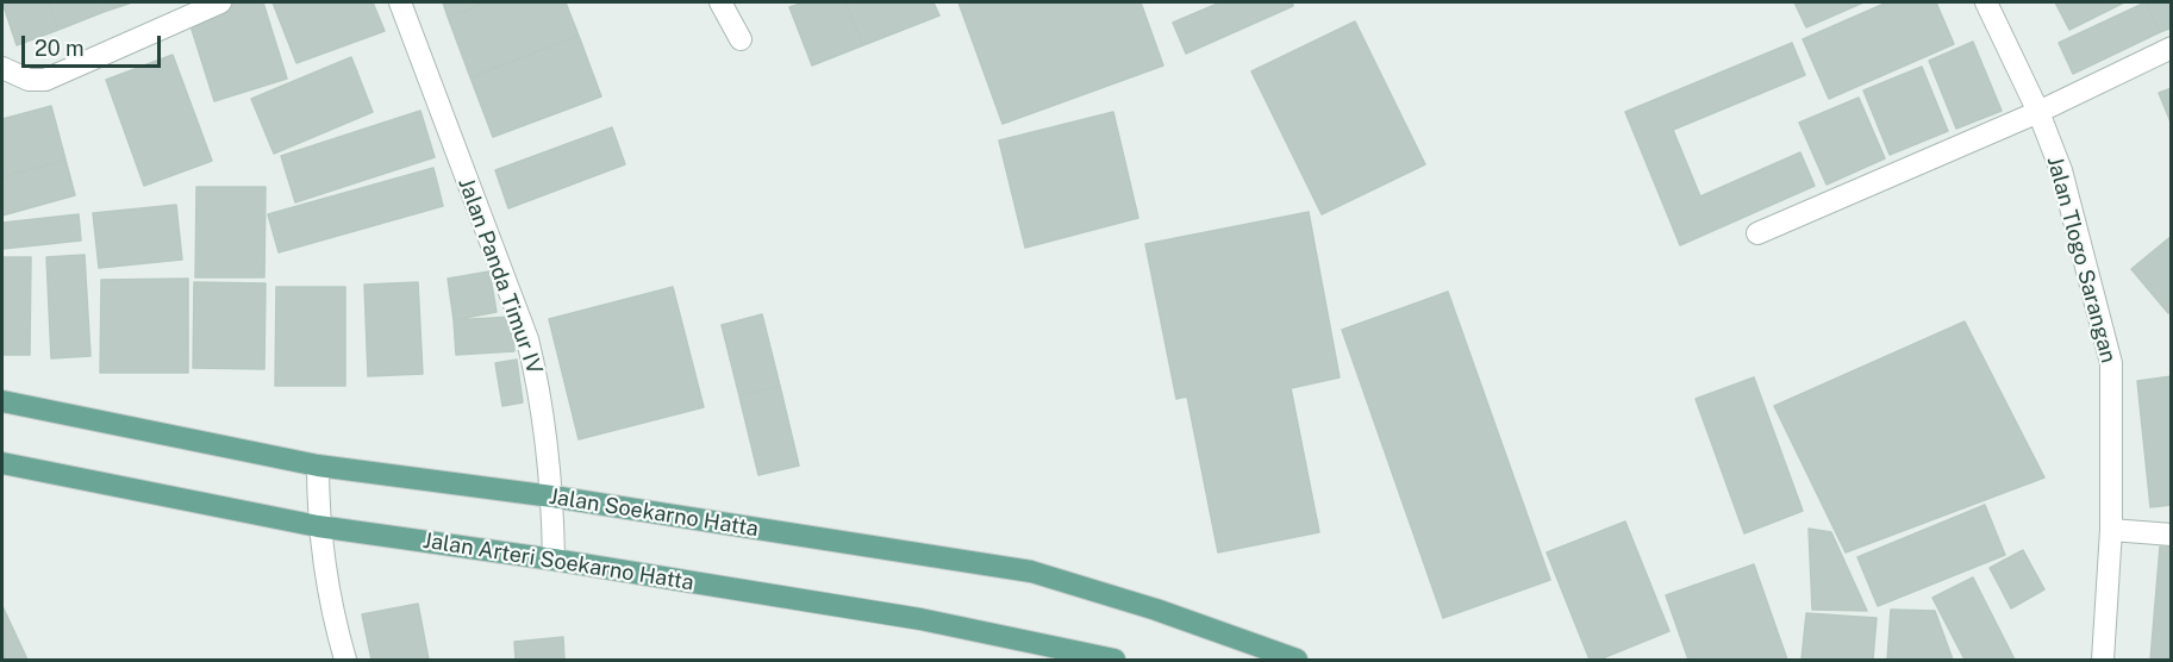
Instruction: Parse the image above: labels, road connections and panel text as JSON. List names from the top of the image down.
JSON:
{
  "streets": {
    "main road": ["Jalan Soekarno Hatta", "Jalan Arteri Soekarno Hatta"],
    "street": ["Jalan Tlogo Sarangan", "Jalan Panda Timur IV"]
  },
  "crossings": [
    ["Jalan Panda Timur IV", "Jalan Soekarno Hatta"],
    ["Jalan Panda Timur IV", "Jalan Arteri Soekarno Hatta"]
  ],
  "scale_bar": "20 m"
}
